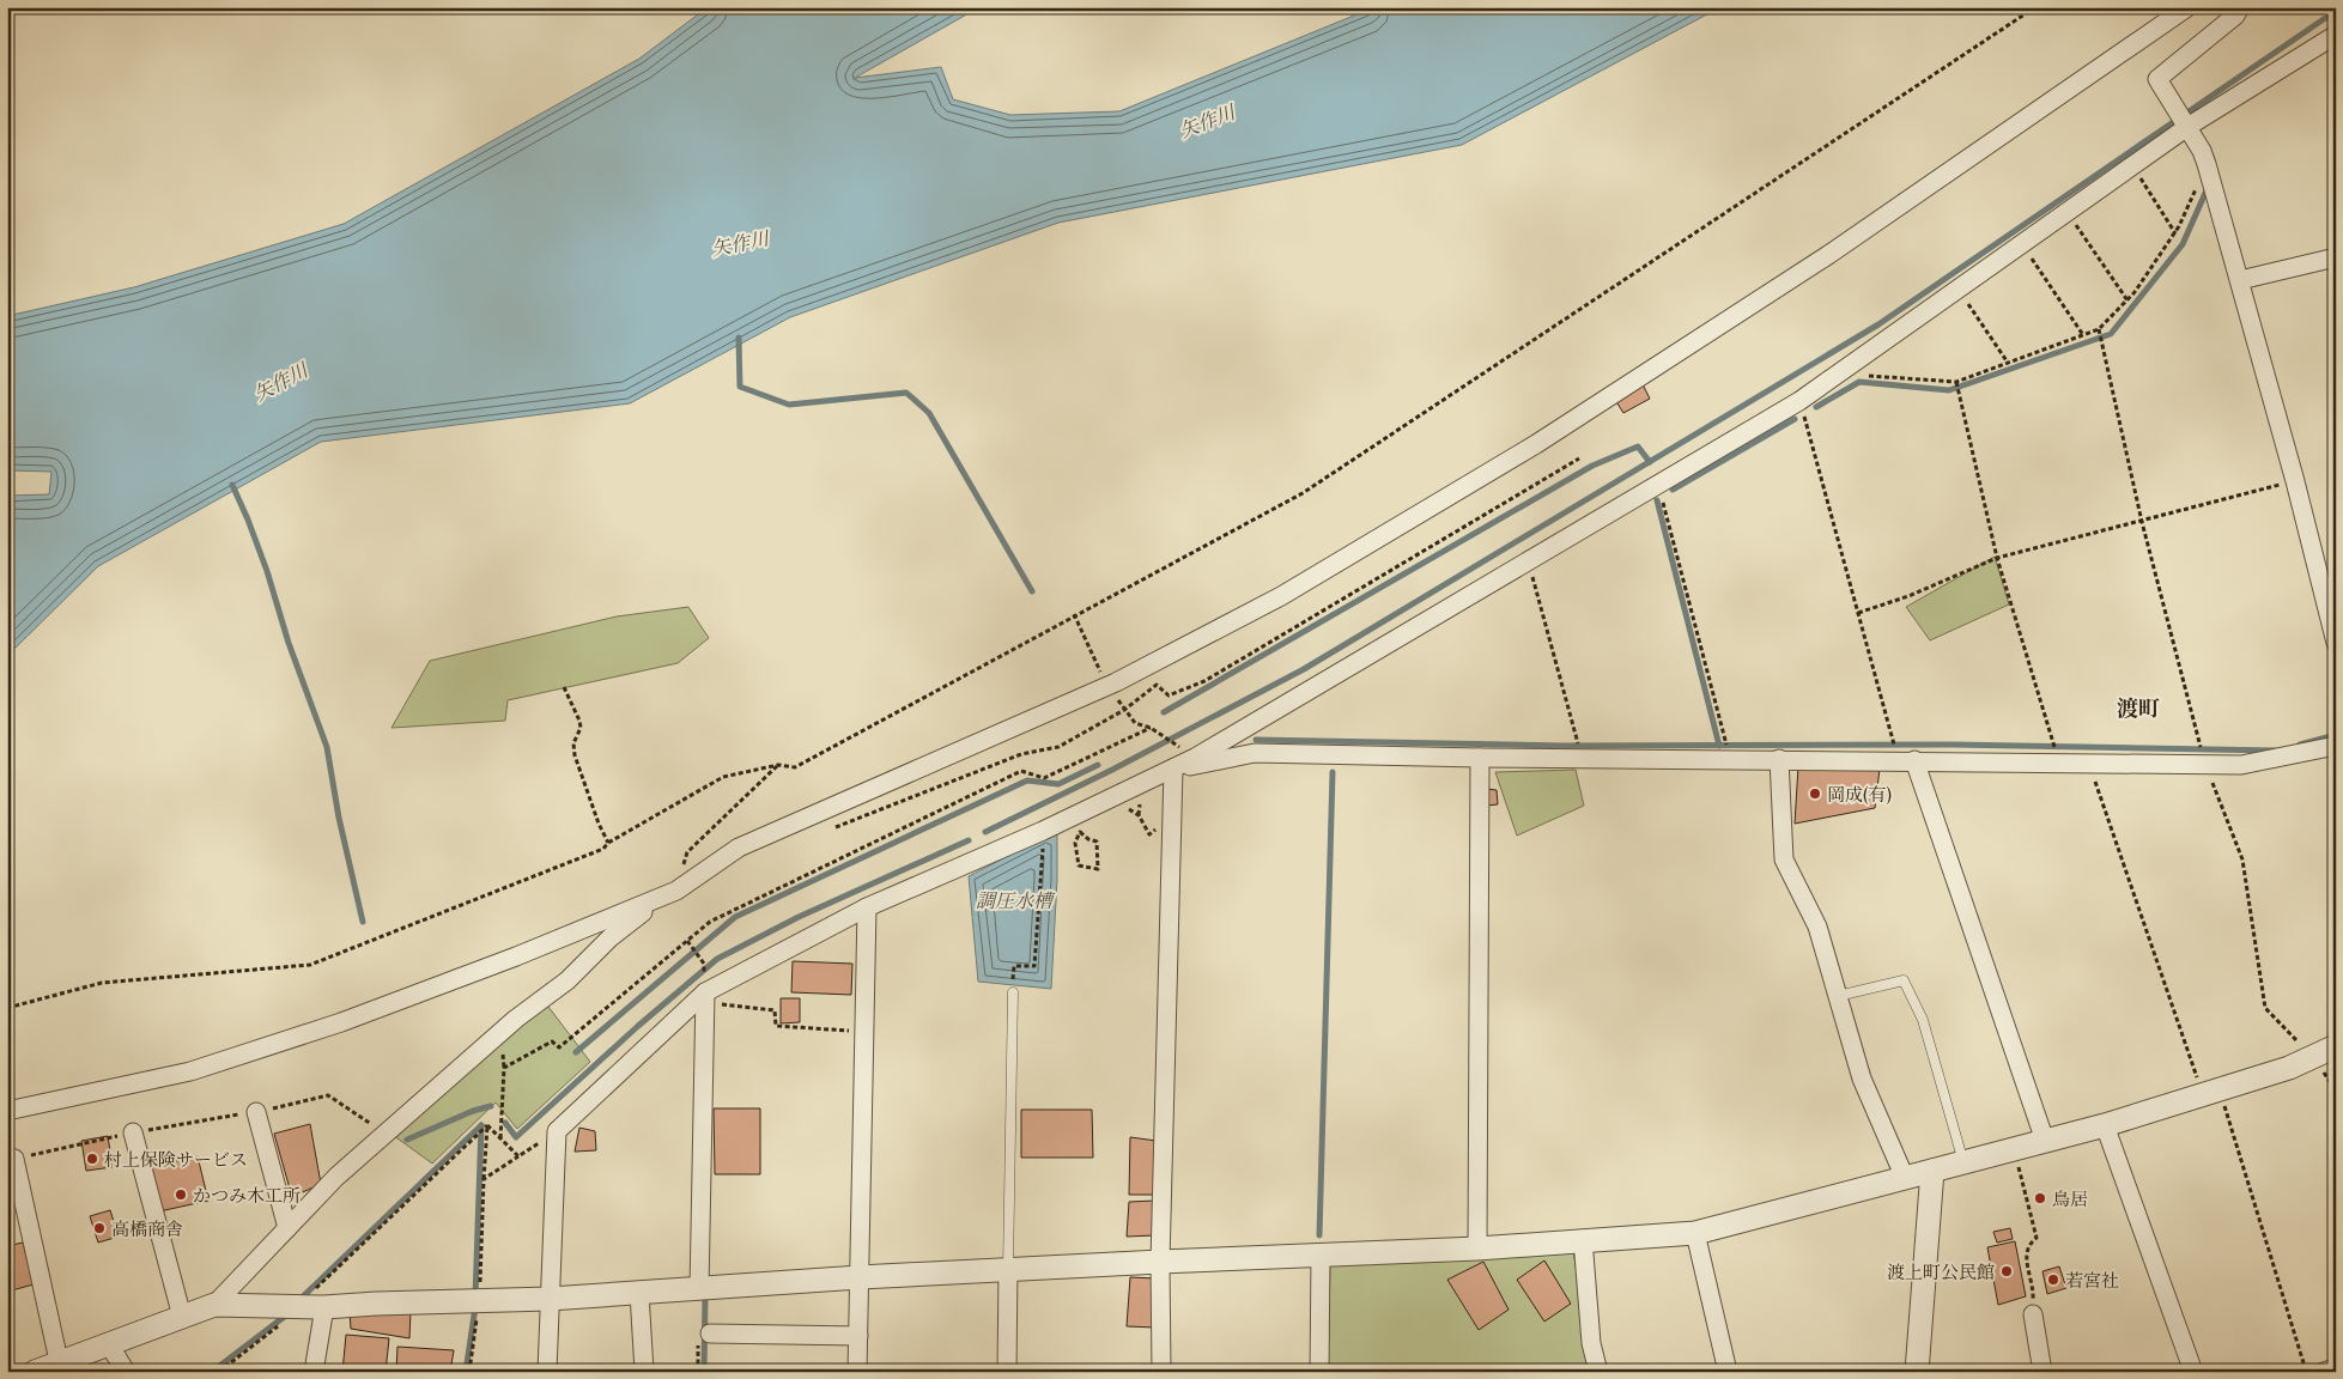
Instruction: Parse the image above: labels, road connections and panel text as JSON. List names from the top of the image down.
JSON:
{
  "districts": ["渡町"],
  "water": ["矢作川", "調圧水槽"],
  "places": [
    "岡成(有)",
    "村上保険サービス",
    "かつみ木工所",
    "鳥居",
    "高橋商舎",
    "渡上町公民館",
    "若宮社"
  ]
}
